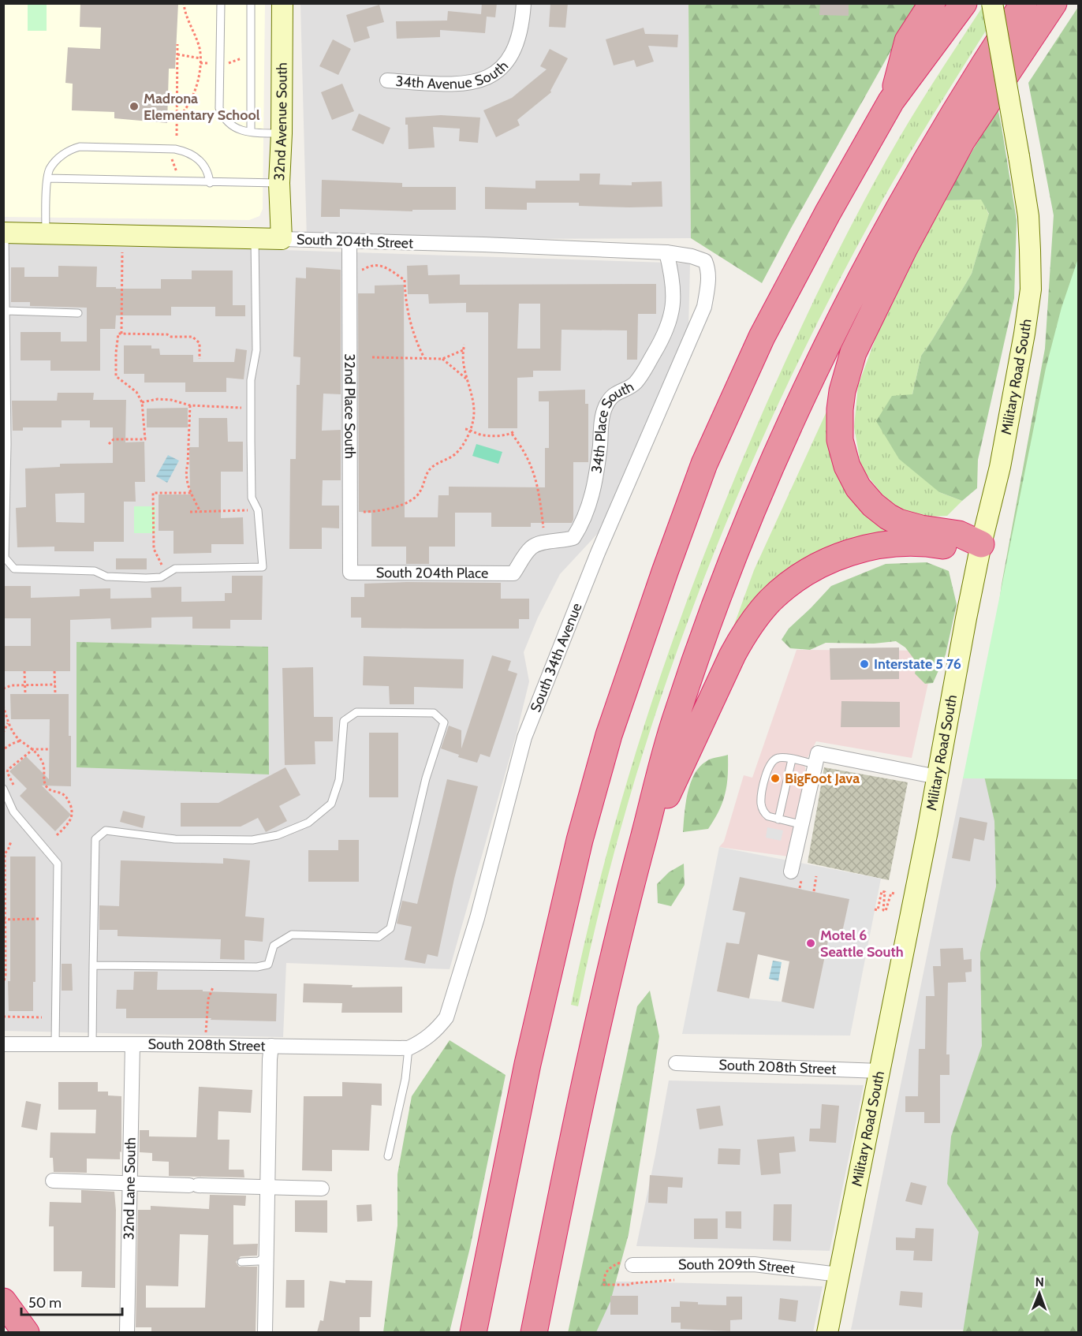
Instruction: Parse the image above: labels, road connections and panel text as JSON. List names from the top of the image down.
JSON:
{
  "streets": {
    "main road": ["32nd Avenue South", "South 204th Street", "Military Road South"],
    "street": [
      "34th Avenue South",
      "32nd Place South",
      "34th Place South",
      "South 204th Place",
      "South 34th Avenue",
      "South 208th Street",
      "32nd Lane South",
      "South 209th Street"
    ]
  },
  "crossings": [
    ["32nd Avenue South", "South 204th Street"],
    ["South 204th Street", "32nd Place South"],
    ["South 204th Street", "34th Place South"],
    ["South 204th Street", "South 34th Avenue"],
    ["Military Road South", "South 208th Street"],
    ["Military Road South", "South 209th Street"],
    ["32nd Place South", "South 204th Place"],
    ["34th Place South", "South 204th Place"],
    ["South 34th Avenue", "South 208th Street"],
    ["South 208th Street", "32nd Lane South"]
  ],
  "places": [
    "Madrona Elementary School",
    "Interstate 5 76",
    "BigFoot Java",
    "Motel 6 Seattle South"
  ],
  "scale_bar": "50 m",
  "north": "top"
}
